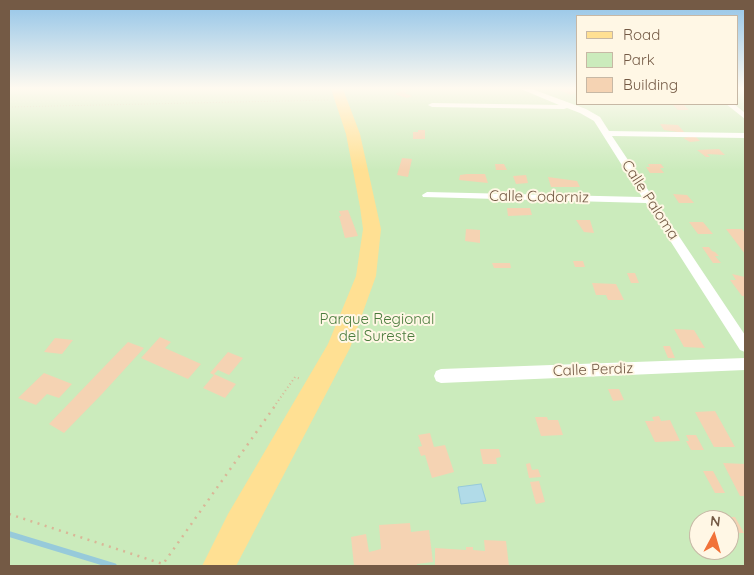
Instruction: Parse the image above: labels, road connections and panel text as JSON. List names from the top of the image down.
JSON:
{
  "streets": {
    "street": ["Calle Codorniz", "Calle Paloma", "Calle Perdiz"]
  },
  "crossings": [
    ["Calle Codorniz", "Calle Paloma"]
  ],
  "parks": ["Parque Regional del Sureste"],
  "legend": ["Road", "Park", "Building"],
  "north": "top"
}
